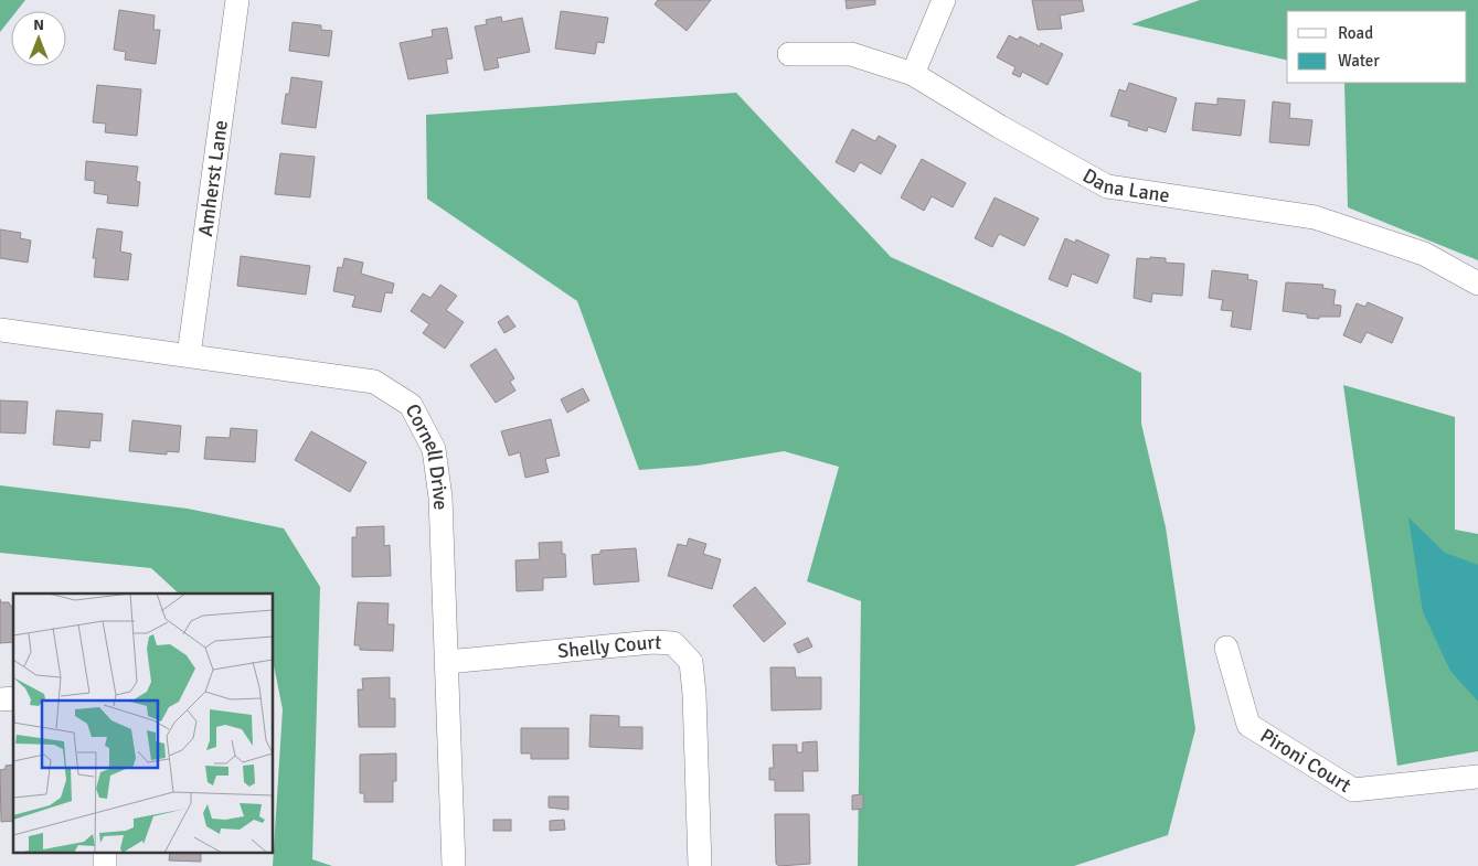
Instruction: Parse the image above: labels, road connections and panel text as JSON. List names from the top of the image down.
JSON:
{
  "streets": {
    "street": [
      "Amherst Lane",
      "Dana Lane",
      "Cornell Drive",
      "Shelly Court",
      "Pironi Court"
    ]
  },
  "crossings": [
    ["Amherst Lane", "Cornell Drive"],
    ["Cornell Drive", "Shelly Court"]
  ],
  "legend": ["Road", "Water"],
  "north": "top"
}
